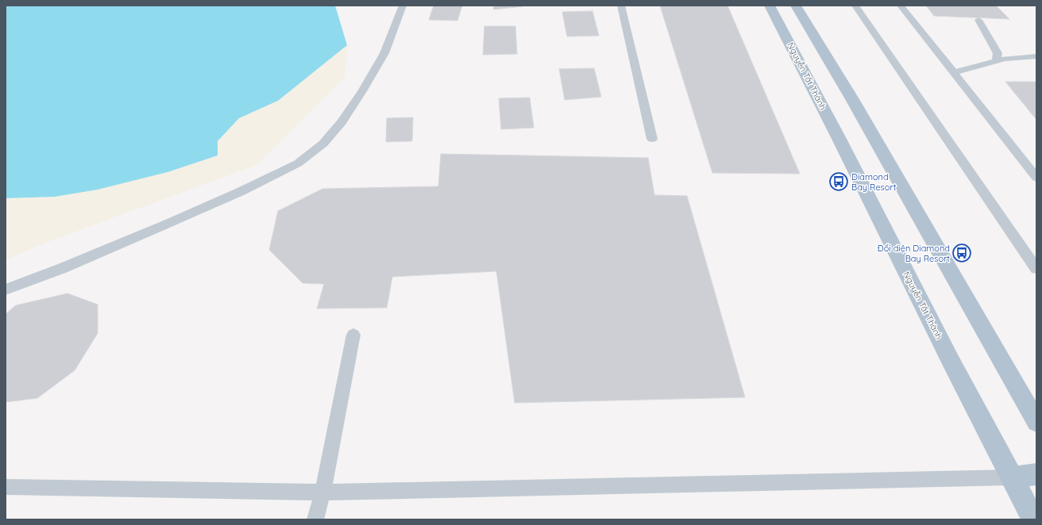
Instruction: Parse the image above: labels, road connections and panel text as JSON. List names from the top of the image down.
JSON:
{
  "streets": {
    "main road": ["Nguyễn Tất Thành"]
  },
  "places": {
    "bus stop": ["Diamond Bay Resort", "Đối diện Diamond Bay Resort"]
  }
}
